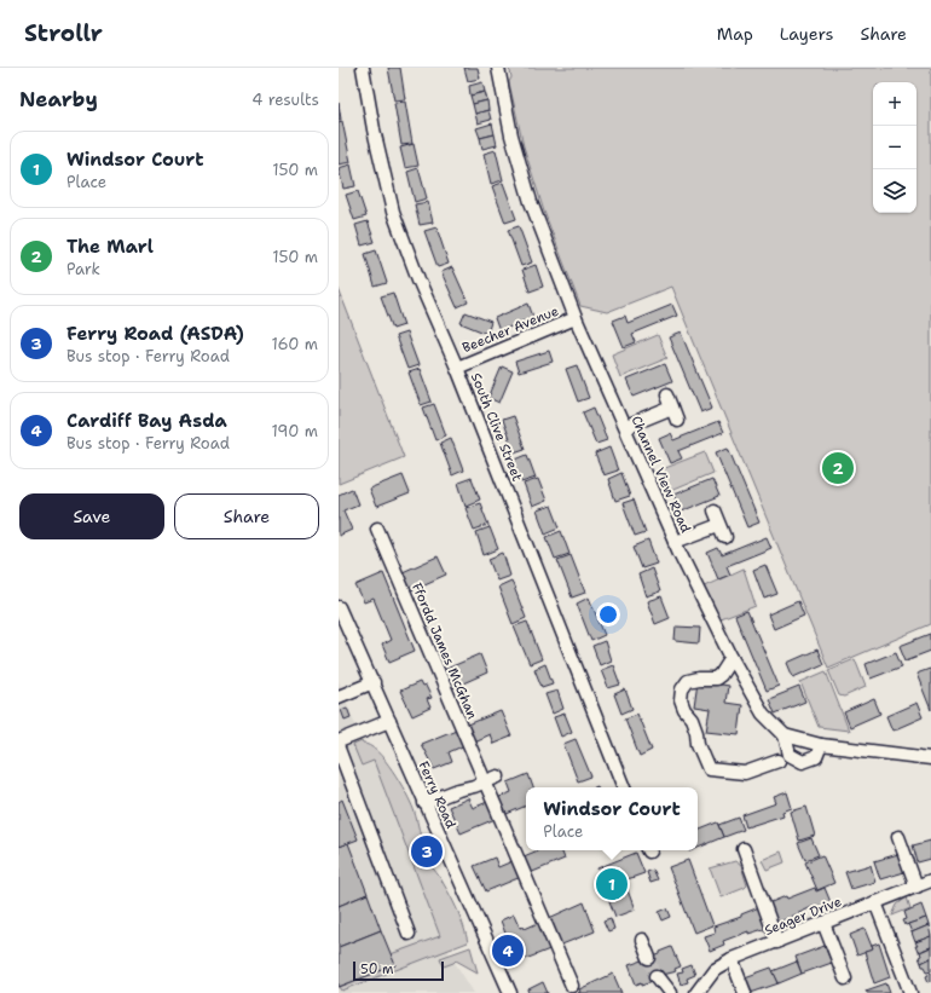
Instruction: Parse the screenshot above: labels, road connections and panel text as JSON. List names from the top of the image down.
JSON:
{
  "streets": {
    "street": [
      "Beecher Avenue",
      "South Clive Street",
      "Channel View Road",
      "Ffordd James McGhan",
      "Ferry Road",
      "Seager Drive"
    ]
  },
  "crossings": [
    ["Beecher Avenue", "South Clive Street"],
    ["Beecher Avenue", "Channel View Road"]
  ],
  "scale_bar": "50 m",
  "page": {
    "header": "Strollr",
    "nav": ["Map", "Layers", "Share"],
    "heading": ["Nearby", "4 results"],
    "map_buttons": ["+", "−"],
    "list": [
      {
        "mark": "1",
        "name": "Windsor Court",
        "note": "Place",
        "value": "150 m"
      },
      {
        "mark": "2",
        "name": "The Marl",
        "note": "Park",
        "value": "150 m"
      },
      {
        "mark": "3",
        "name": "Ferry Road (ASDA)",
        "note": "Bus stop · Ferry Road",
        "value": "160 m"
      },
      {
        "mark": "4",
        "name": "Cardiff Bay Asda",
        "note": "Bus stop · Ferry Road",
        "value": "190 m"
      }
    ],
    "pins": [
      "2",
      "3",
      "1",
      "4"
    ],
    "buttons": ["Save", "Share"],
    "popup": ["Windsor Court", "Place"],
    "scale": "50 m"
  }
}
